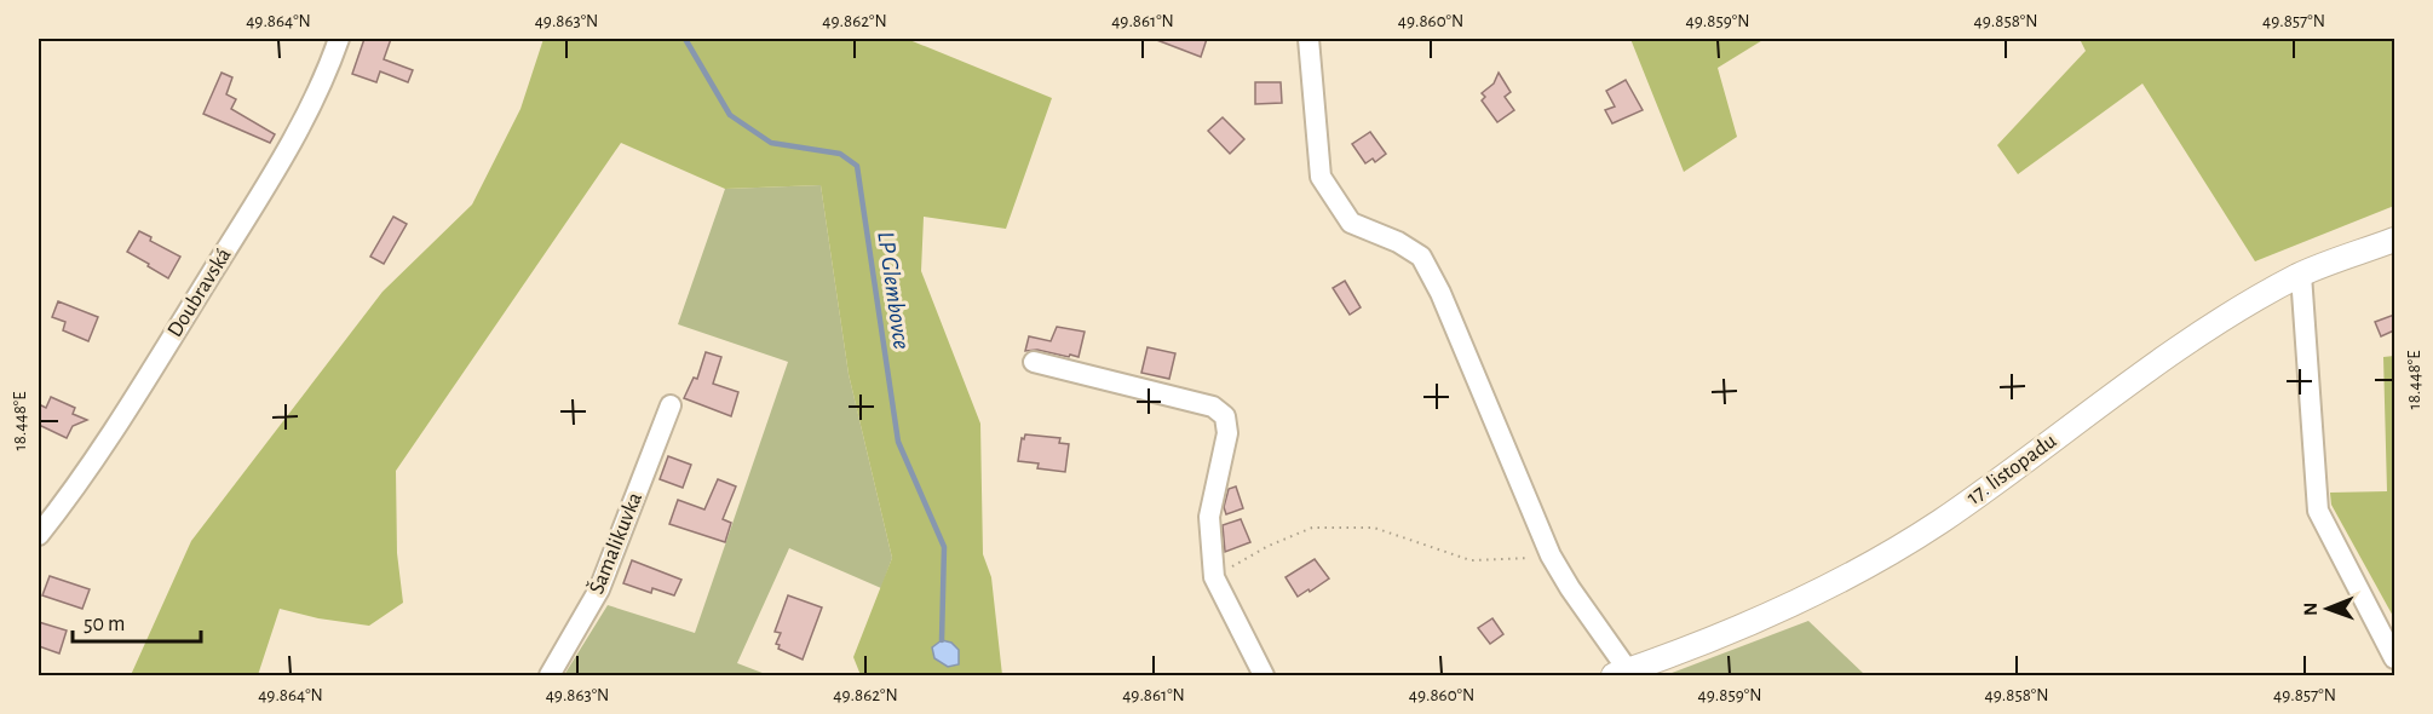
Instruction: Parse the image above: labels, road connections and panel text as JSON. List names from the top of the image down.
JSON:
{
  "streets": {
    "main road": ["17. listopadu"],
    "street": ["Doubravská", "Šamalikuvka"]
  },
  "water": ["LP Glembovce"],
  "scale_bar": "50 m",
  "north": "left",
  "coordinates": [
    "49.864°N",
    "49.863°N",
    "49.862°N",
    "49.861°N",
    "49.860°N",
    "49.859°N",
    "49.858°N",
    "49.857°N",
    "18.448°E"
  ]
}
